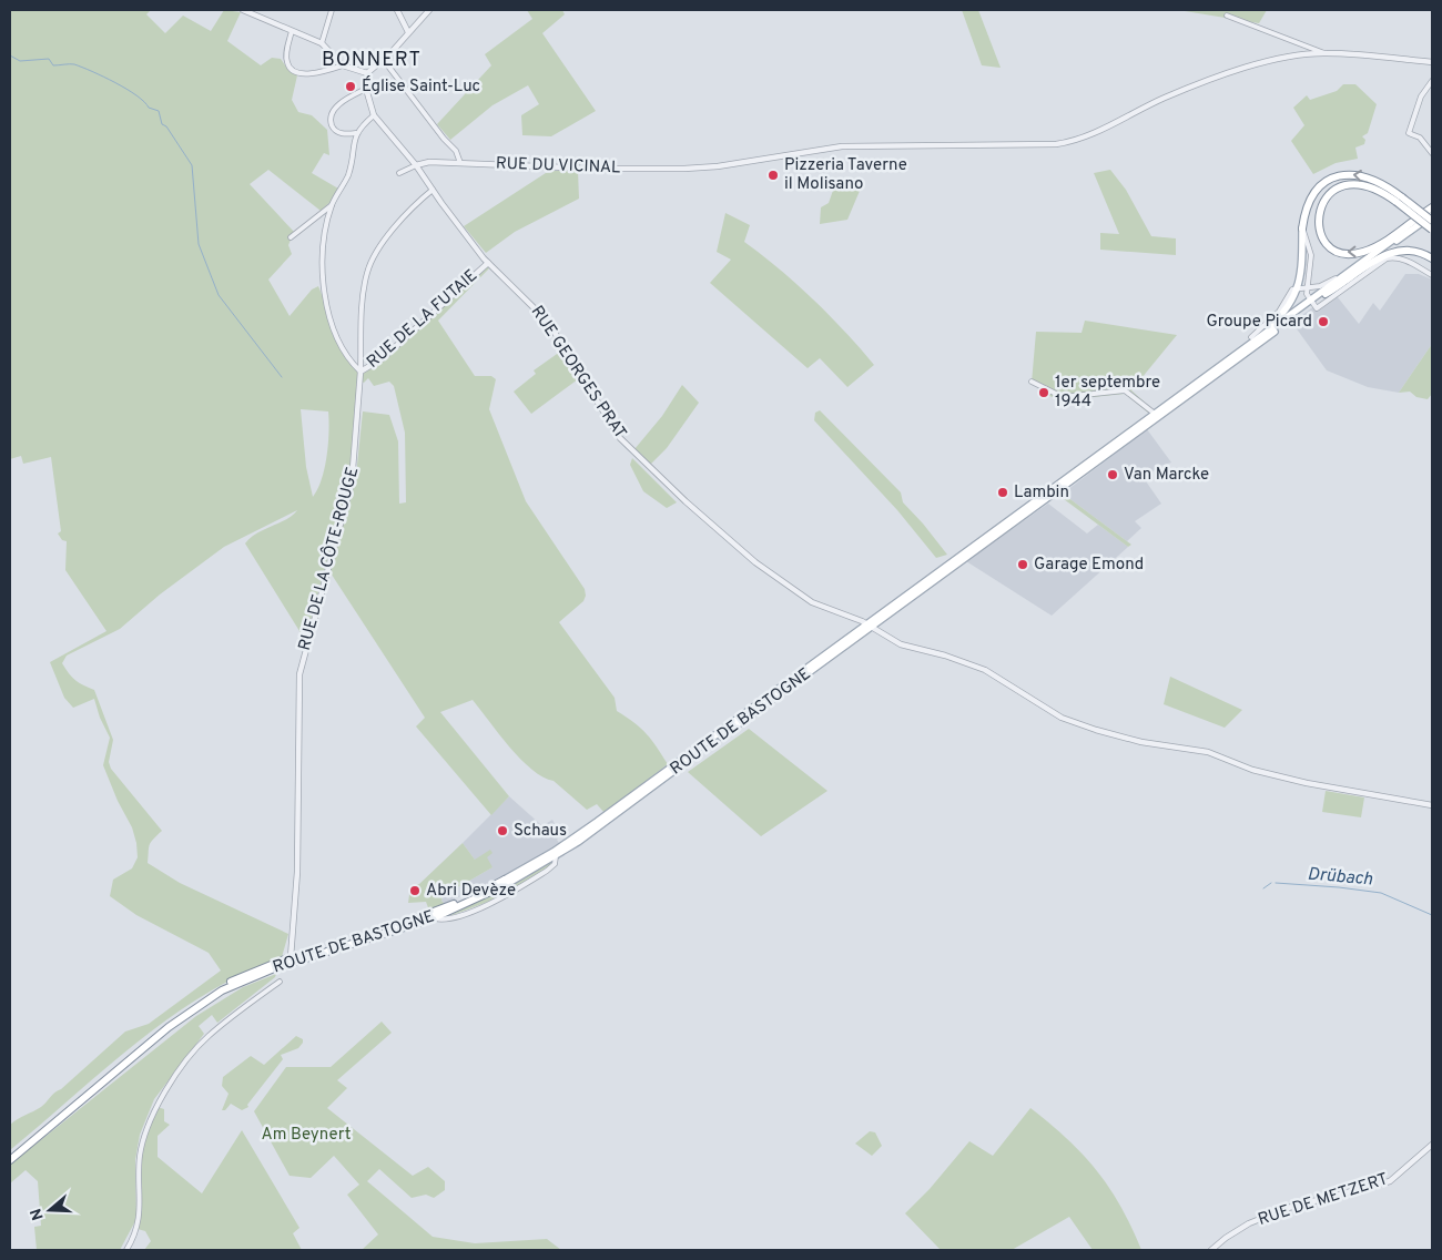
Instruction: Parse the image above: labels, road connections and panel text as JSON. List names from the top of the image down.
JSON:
{
  "streets": {
    "highway": ["ROUTE DE BASTOGNE"],
    "street": [
      "RUE DU VICINAL",
      "RUE DE LA FUTAIE",
      "RUE GEORGES PRAT",
      "RUE DE LA CÔTE-ROUGE",
      "RUE DE METZERT"
    ]
  },
  "crossings": [
    ["RUE DU VICINAL", "RUE GEORGES PRAT"],
    ["RUE DE LA FUTAIE", "RUE GEORGES PRAT"],
    ["RUE DE LA FUTAIE", "RUE DE LA CÔTE-ROUGE"],
    ["RUE GEORGES PRAT", "ROUTE DE BASTOGNE"],
    ["RUE DE LA CÔTE-ROUGE", "ROUTE DE BASTOGNE"]
  ],
  "districts": ["BONNERT"],
  "water": ["Drübach"],
  "parks": ["Am Beynert"],
  "places": [
    "Église Saint-Luc",
    "Pizzeria Taverne il Molisano",
    "Groupe Picard",
    "1er septembre 1944",
    "Van Marcke",
    "Lambin",
    "Garage Emond",
    "Schaus",
    "Abri Devèze"
  ],
  "north": "left"
}
